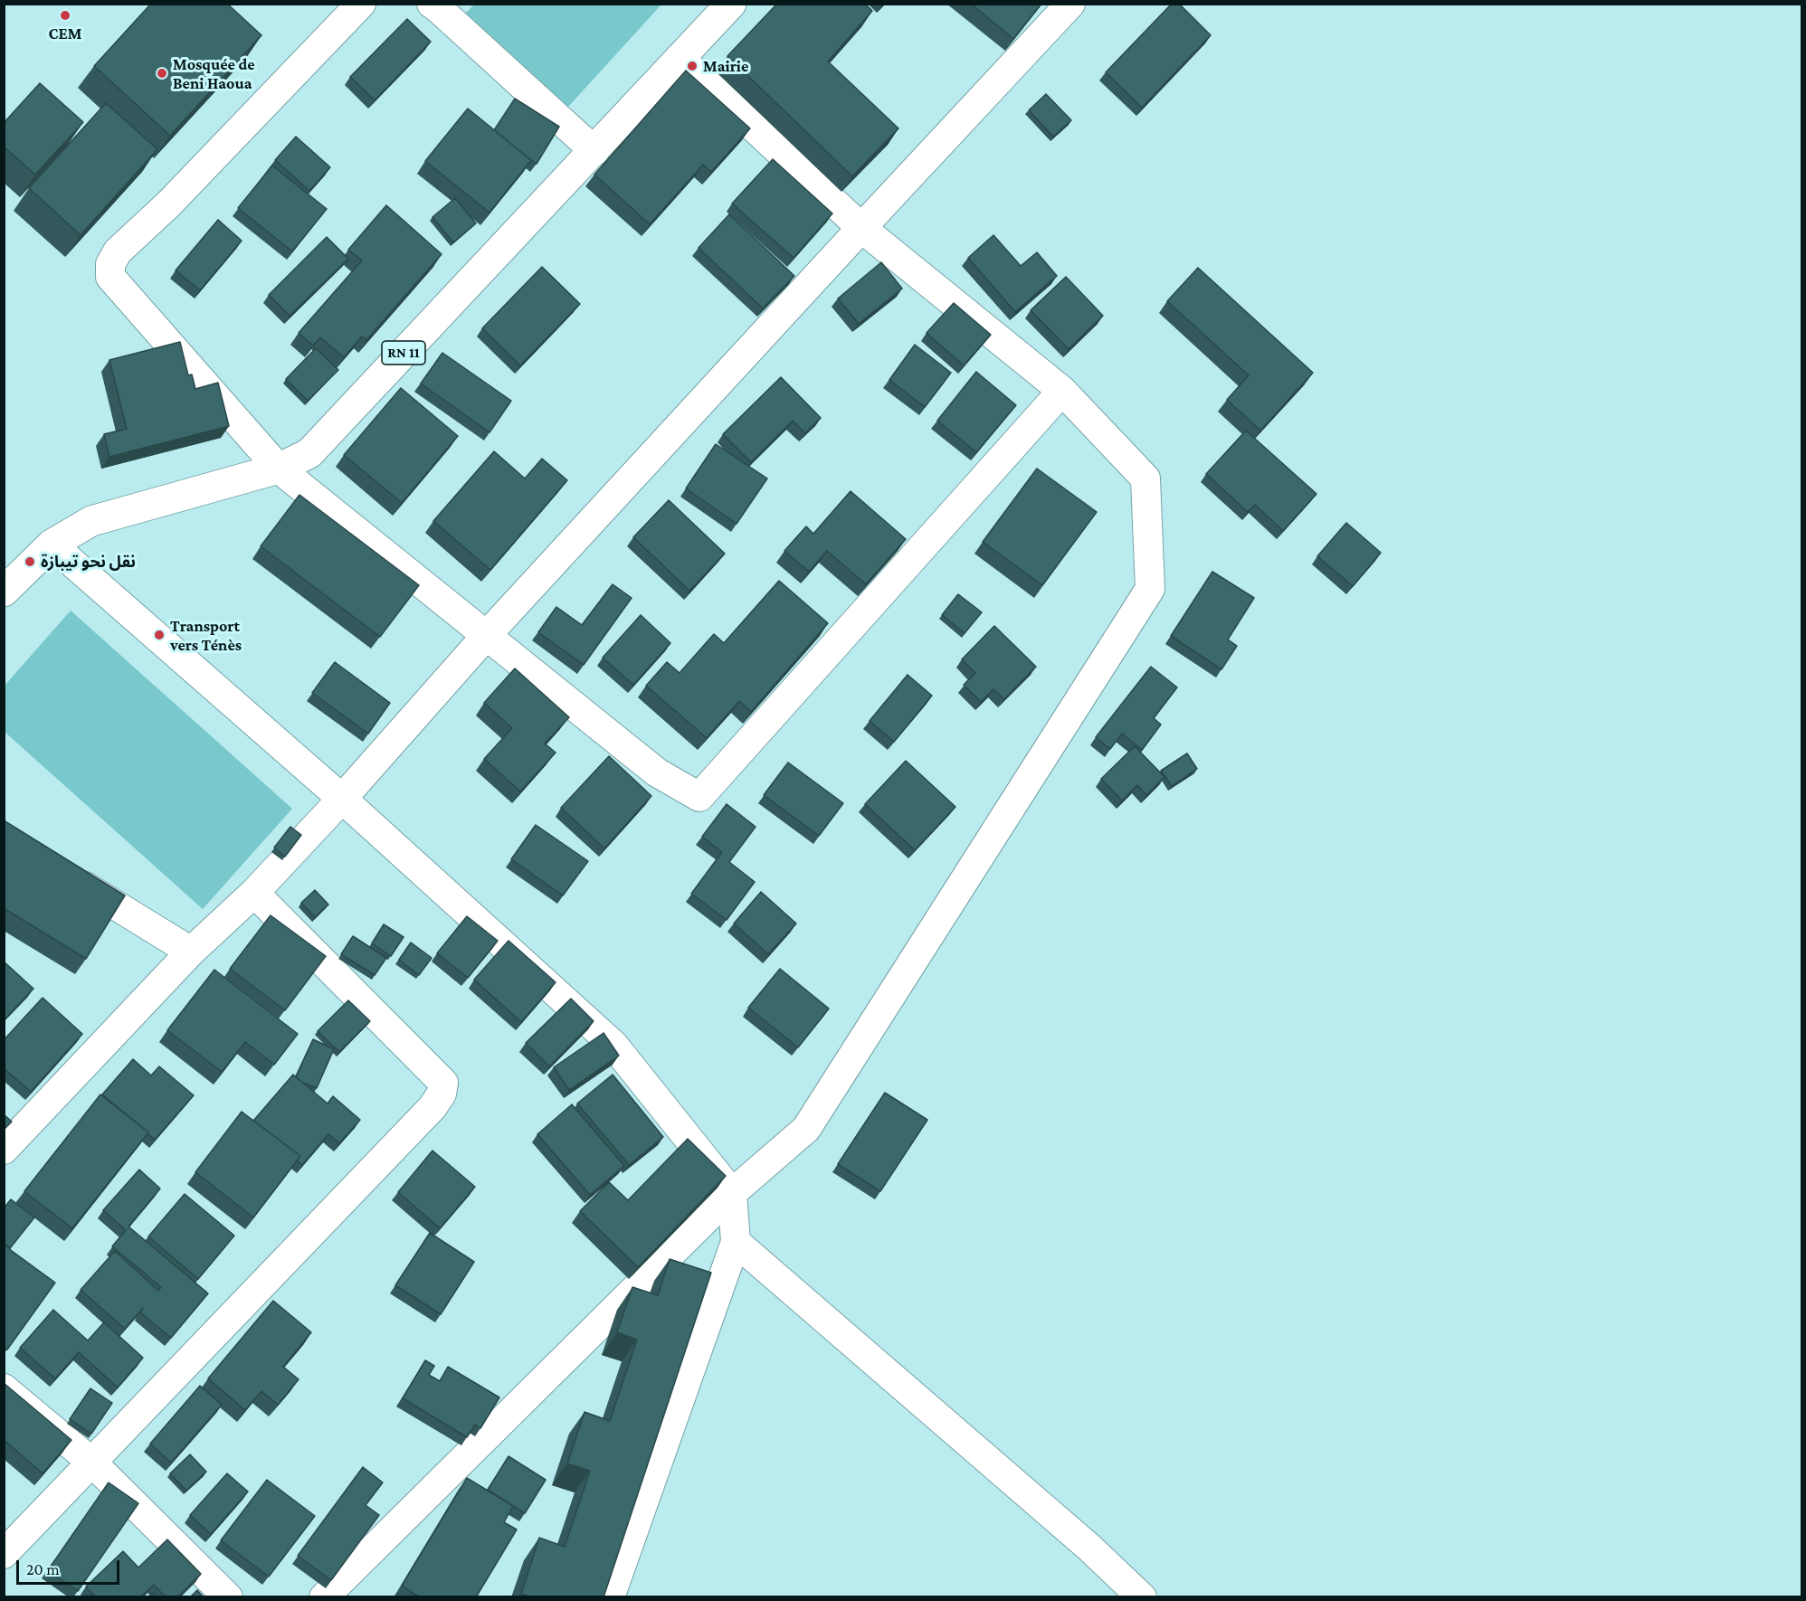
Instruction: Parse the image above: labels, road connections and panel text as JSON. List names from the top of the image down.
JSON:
{
  "streets": {
    "main road": ["RN 11"]
  },
  "places": [
    "CEM",
    "Mairie",
    "Mosquée de Beni Haoua",
    "نقل نحو تيبازة",
    "Transport vers Ténès"
  ],
  "scale_bar": "20 m"
}
